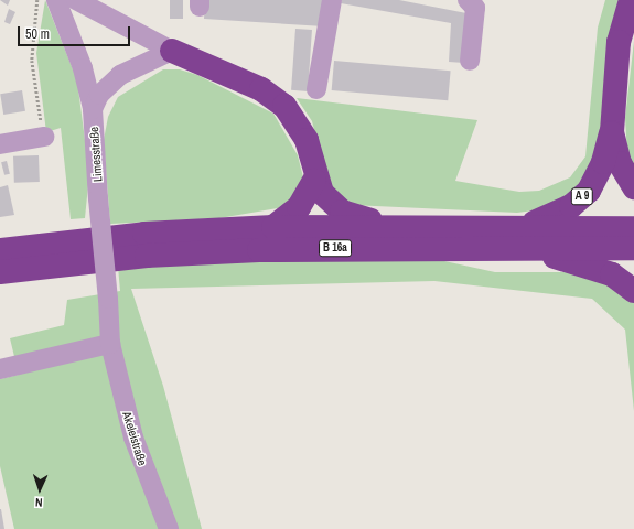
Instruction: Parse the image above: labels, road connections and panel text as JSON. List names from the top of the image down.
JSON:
{
  "streets": {
    "highway": ["A 9", "B 16a"],
    "street": ["Limesstraße", "Akeleistraße"]
  },
  "crossings": [
    ["Limesstraße", "Akeleistraße"],
    ["A 9", "B 16a"]
  ],
  "scale_bar": "50 m",
  "north": "bottom"
}
